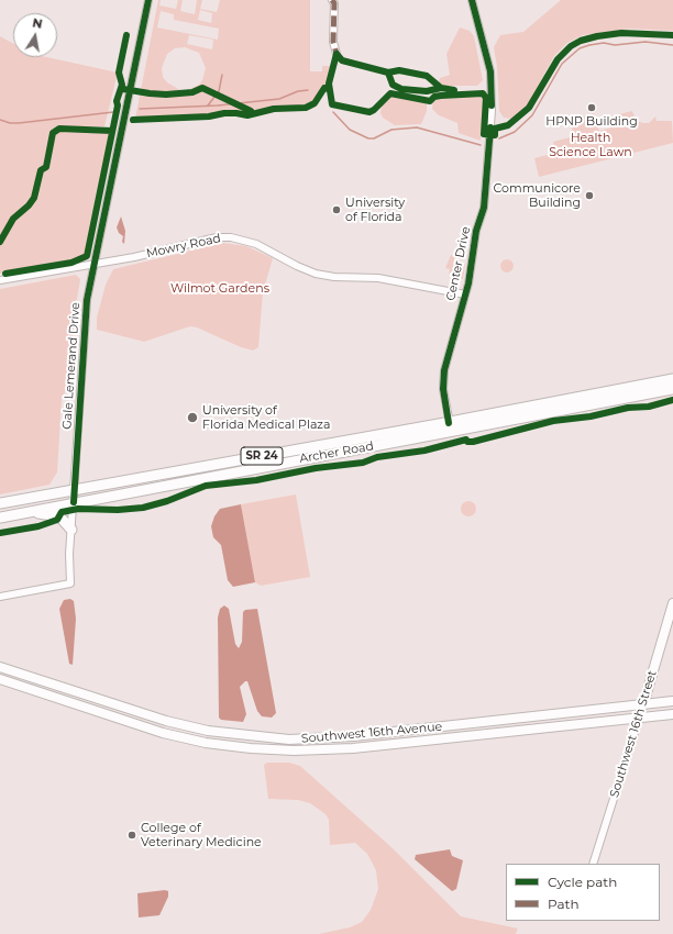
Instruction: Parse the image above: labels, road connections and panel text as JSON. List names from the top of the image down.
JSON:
{
  "streets": {
    "main road": [
      "Archer Road",
      "SR 24",
      "Southwest 16th Avenue",
      "Southwest 16th Street"
    ],
    "street": ["Mowry Road", "Center Drive", "Gale Lemerand Drive"]
  },
  "crossings": [
    ["Mowry Road", "Center Drive"],
    ["Mowry Road", "Gale Lemerand Drive"],
    ["Center Drive", "Archer Road"],
    ["Gale Lemerand Drive", "Archer Road"],
    ["Southwest 16th Avenue", "Southwest 16th Street"]
  ],
  "parks": ["Health Science Lawn", "Wilmot Gardens"],
  "places": [
    "HPNP Building",
    "Communicore Building",
    "University of Florida",
    "University of Florida Medical Plaza",
    "College of Veterinary Medicine"
  ],
  "legend": ["Cycle path", "Path"],
  "north": "top"
}
